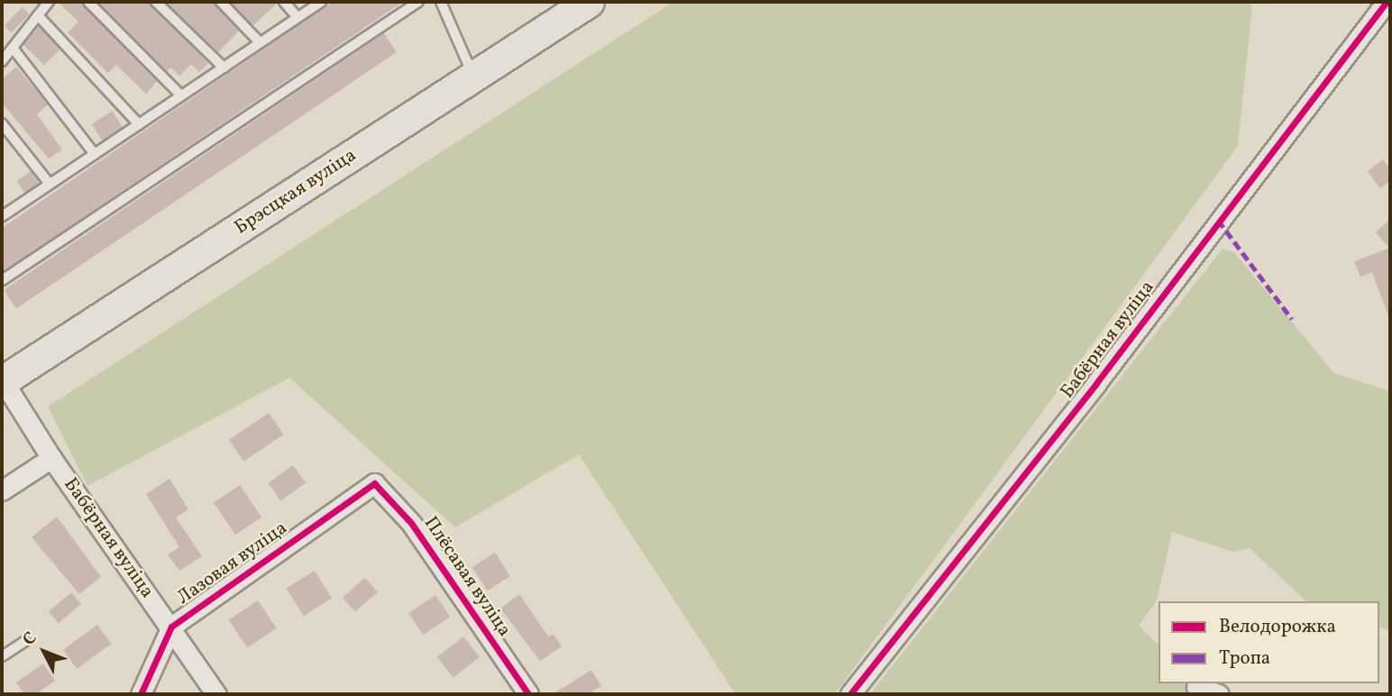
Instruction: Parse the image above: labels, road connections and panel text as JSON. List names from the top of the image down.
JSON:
{
  "streets": {
    "main road": ["Брэсцкая вуліца"],
    "street": ["Бабёрная вуліца", "Лазовая вуліца", "Плёсавая вуліца"]
  },
  "crossings": [
    ["Брэсцкая вуліца", "Бабёрная вуліца"],
    ["Бабёрная вуліца", "Лазовая вуліца"],
    ["Лазовая вуліца", "Плёсавая вуліца"]
  ],
  "legend": ["Велодорожка", "Тропа"],
  "north": "top left"
}
